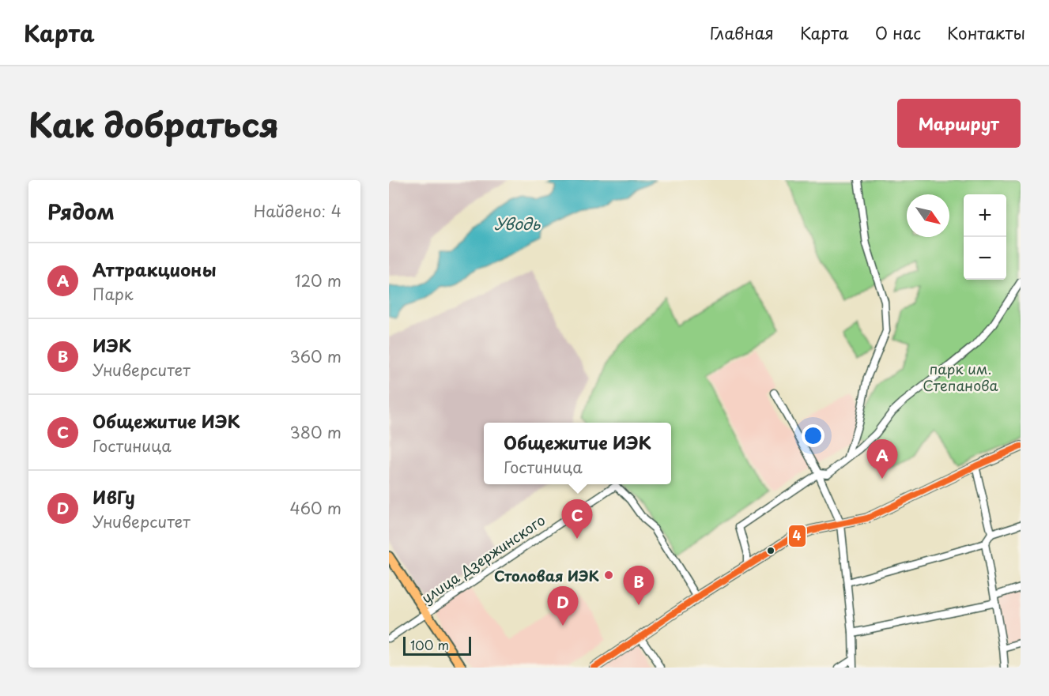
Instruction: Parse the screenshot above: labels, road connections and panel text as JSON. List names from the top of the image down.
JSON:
{
  "streets": {
    "street": ["улица Дзержинского"]
  },
  "water": ["Уводь"],
  "parks": ["парк им. Степанова"],
  "places": ["Столовая ИЭК"],
  "lines": ["transit line 4"],
  "scale_bar": "100 m",
  "north": "bottom right",
  "page": {
    "header": "Карта",
    "nav": [
      "Главная",
      "Карта",
      "О нас",
      "Контакты"
    ],
    "title": "Как добраться",
    "buttons": "Маршрут",
    "heading": ["Рядом", "Найдено: 4"],
    "map_buttons": ["+", "−"],
    "list": [
      {
        "mark": "A",
        "name": "Аттракционы",
        "note": "Парк",
        "value": "120 m"
      },
      {
        "mark": "B",
        "name": "ИЭК",
        "note": "Университет",
        "value": "360 m"
      },
      {
        "mark": "C",
        "name": "Общежитие ИЭК",
        "note": "Гостиница",
        "value": "380 m"
      },
      {
        "mark": "D",
        "name": "ИвГу",
        "note": "Университет",
        "value": "460 m"
      }
    ],
    "popup": ["Общежитие ИЭК", "Гостиница"],
    "pins": [
      "A",
      "C",
      "B",
      "D"
    ],
    "scale": "100 m"
  }
}
